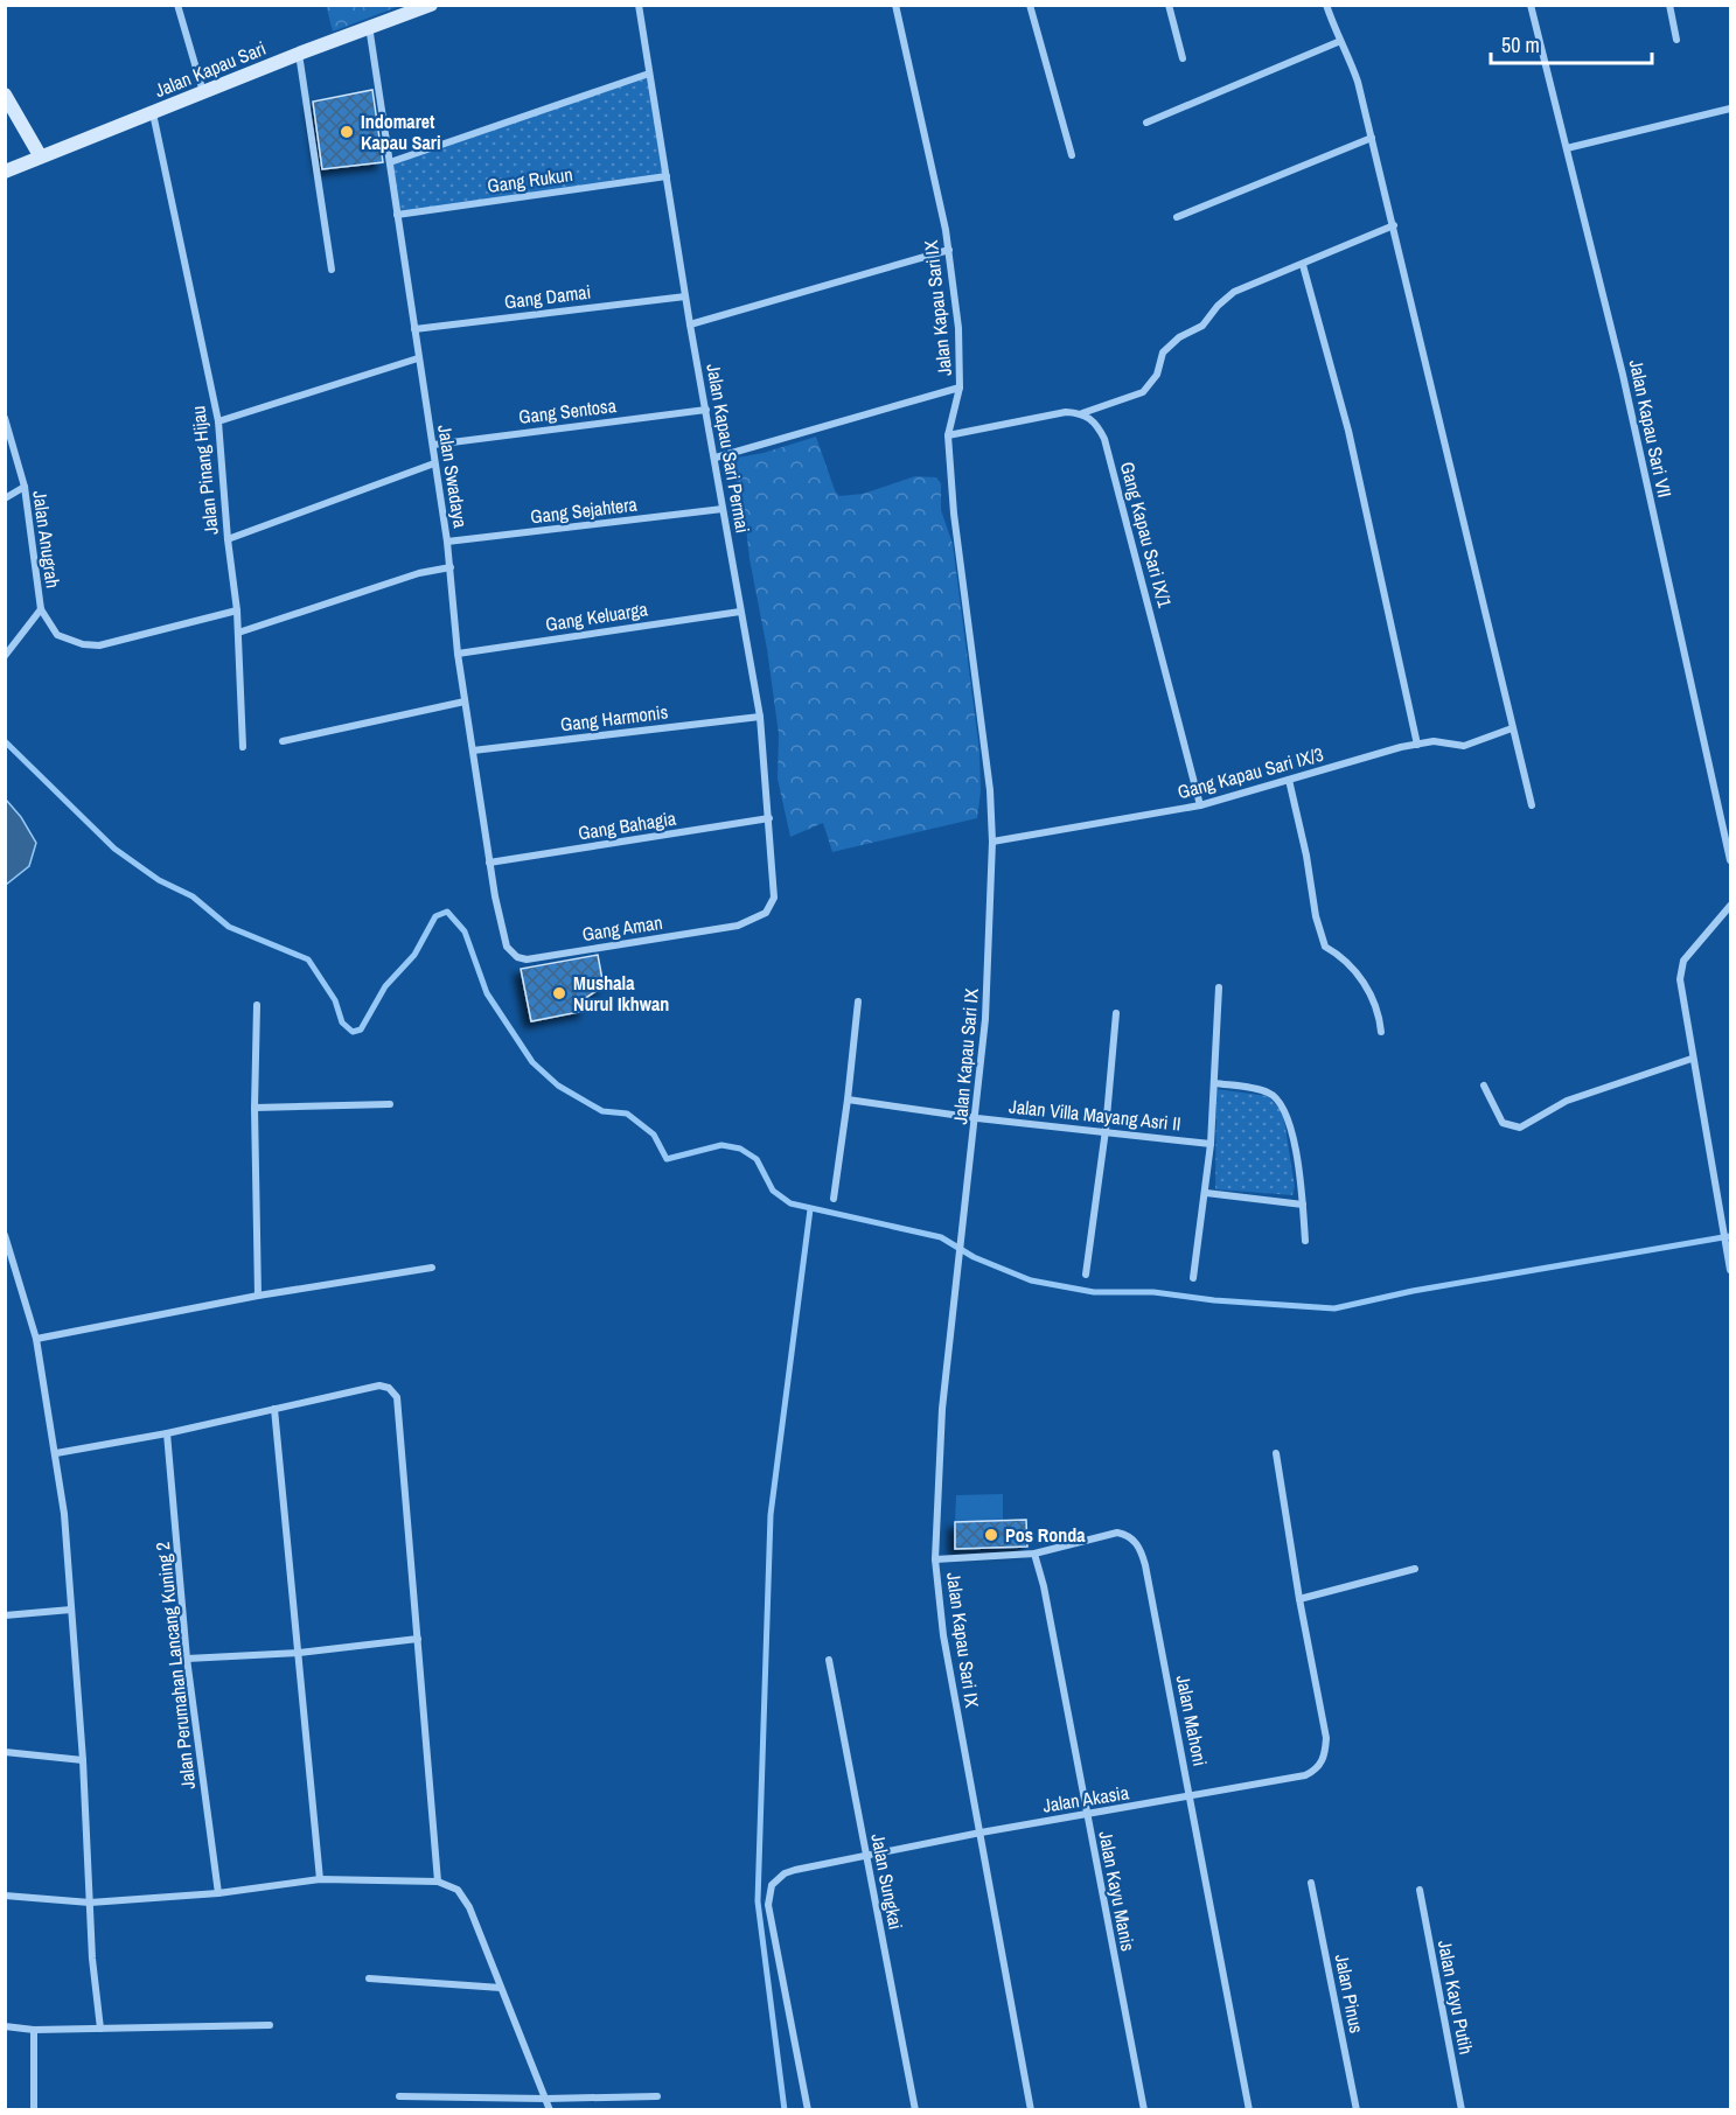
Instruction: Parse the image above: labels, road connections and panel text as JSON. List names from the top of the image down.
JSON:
{
  "streets": {
    "main road": ["Jalan Kapau Sari"],
    "street": [
      "Gang Rukun",
      "Gang Damai",
      "Jalan Kapau Sari IX",
      "Gang Sentosa",
      "Jalan Kapau Sari VII",
      "Jalan Kapau Sari Permai",
      "Jalan Pinang Hijau",
      "Jalan Swadaya",
      "Gang Sejahtera",
      "Gang Kapau Sari IX/1",
      "Jalan Anugrah",
      "Gang Keluarga",
      "Gang Harmonis",
      "Gang Kapau Sari IX/3",
      "Gang Bahagia",
      "Gang Aman",
      "Jalan Villa Mayang Asri II",
      "Jalan Perumahan Lancang Kuning 2",
      "Jalan Mahoni",
      "Jalan Akasia",
      "Jalan Sungkai",
      "Jalan Kayu Manis",
      "Jalan Pinus",
      "Jalan Kayu Putih"
    ]
  },
  "crossings": [
    ["Jalan Kapau Sari", "Jalan Pinang Hijau"],
    ["Jalan Kapau Sari", "Jalan Swadaya"],
    ["Gang Rukun", "Jalan Kapau Sari Permai"],
    ["Gang Rukun", "Jalan Swadaya"],
    ["Gang Damai", "Jalan Kapau Sari Permai"],
    ["Gang Damai", "Jalan Swadaya"],
    ["Jalan Kapau Sari IX", "Gang Kapau Sari IX/3"],
    ["Jalan Kapau Sari IX", "Jalan Villa Mayang Asri II"],
    ["Jalan Kapau Sari IX", "Jalan Mahoni"],
    ["Jalan Kapau Sari IX", "Jalan Akasia"],
    ["Gang Sentosa", "Jalan Kapau Sari Permai"],
    ["Gang Sentosa", "Jalan Swadaya"],
    ["Jalan Kapau Sari Permai", "Gang Sejahtera"],
    ["Jalan Kapau Sari Permai", "Gang Keluarga"],
    ["Jalan Kapau Sari Permai", "Gang Harmonis"],
    ["Jalan Kapau Sari Permai", "Gang Bahagia"],
    ["Jalan Kapau Sari Permai", "Gang Aman"],
    ["Jalan Swadaya", "Gang Sejahtera"],
    ["Jalan Swadaya", "Gang Keluarga"],
    ["Jalan Swadaya", "Gang Harmonis"],
    ["Jalan Swadaya", "Gang Bahagia"],
    ["Jalan Swadaya", "Gang Aman"],
    ["Gang Kapau Sari IX/1", "Gang Kapau Sari IX/3"],
    ["Jalan Mahoni", "Jalan Akasia"],
    ["Jalan Mahoni", "Jalan Kayu Manis"],
    ["Jalan Akasia", "Jalan Sungkai"],
    ["Jalan Akasia", "Jalan Kayu Manis"]
  ],
  "places": ["Indomaret Kapau Sari", "Mushala Nurul Ikhwan", "Pos Ronda"],
  "scale_bar": "50 m"
}
